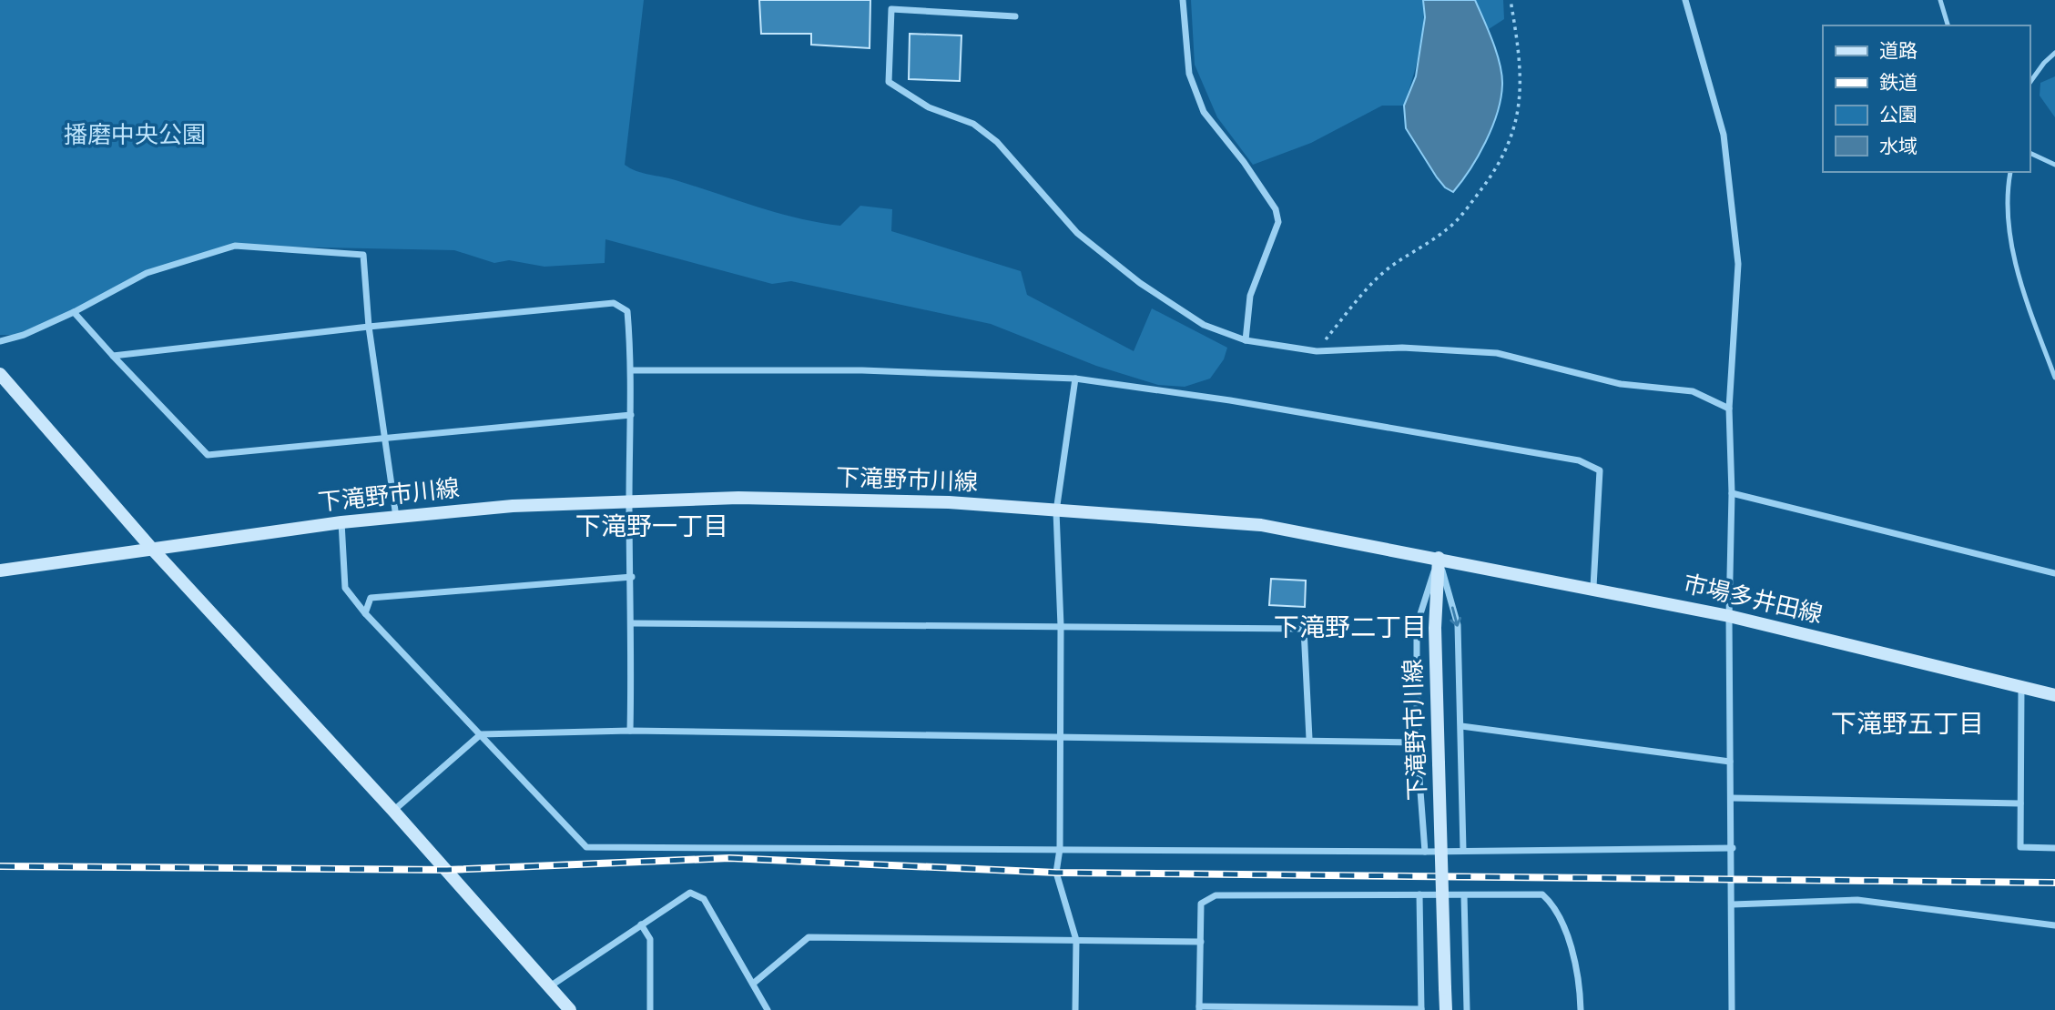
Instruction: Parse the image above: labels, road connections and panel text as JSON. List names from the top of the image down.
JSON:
{
  "streets": {
    "main road": ["下滝野市川線", "市場多井田線"]
  },
  "crossings": [
    ["下滝野市川線", "市場多井田線"]
  ],
  "districts": ["下滝野一丁目", "下滝野二丁目", "下滝野五丁目"],
  "parks": ["播磨中央公園"],
  "legend": [
    "道路",
    "鉄道",
    "公園",
    "水域"
  ]
}
